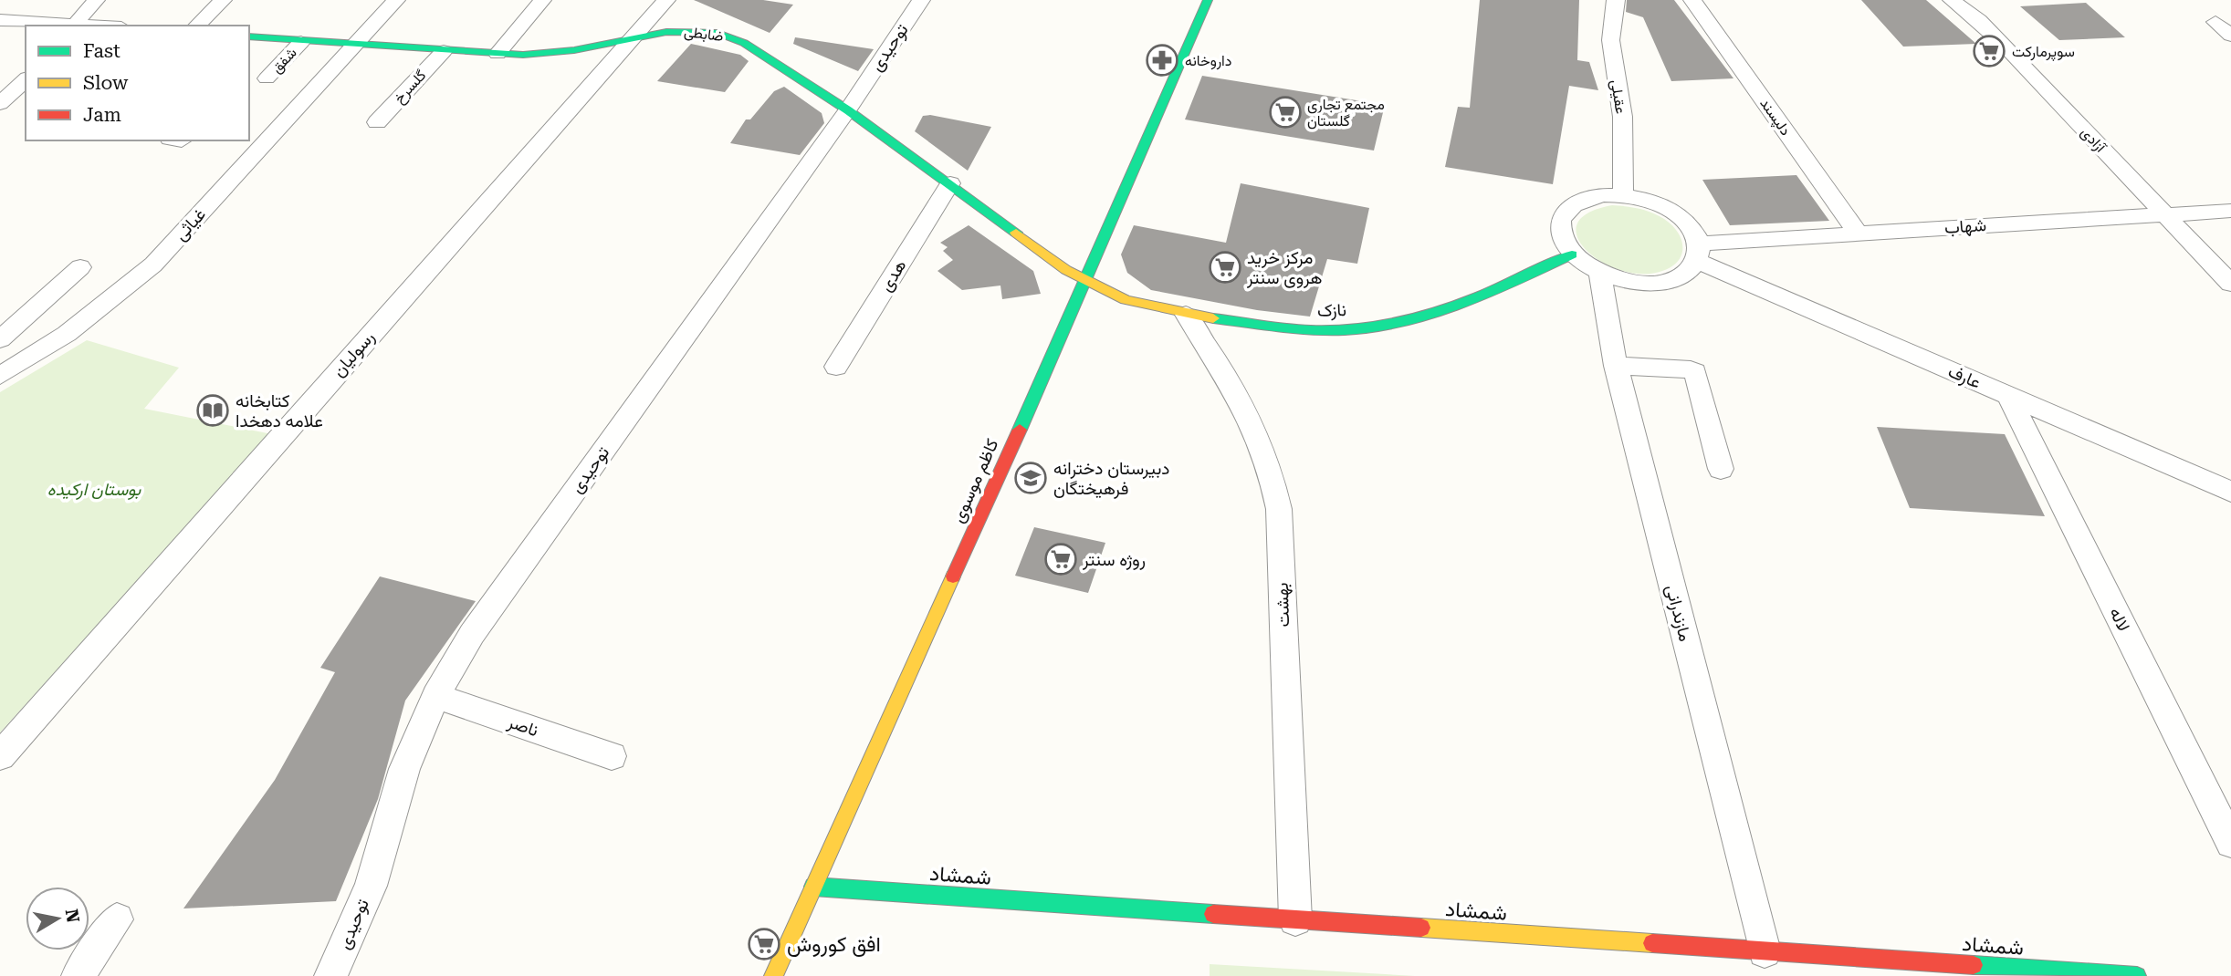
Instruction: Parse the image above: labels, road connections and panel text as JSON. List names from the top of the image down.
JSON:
{
  "streets": {
    "street": [
      "ضابطی",
      "توحیدی",
      "شفق",
      "گلسرخ",
      "عقیلی",
      "دلپسند",
      "آزادی",
      "غیاثی",
      "شهاب",
      "هدی",
      "نازک",
      "رسولیان",
      "عارف",
      "کاظم موسوی",
      "بهشت",
      "مازندرانی",
      "لاله",
      "ناصر",
      "شمشاد"
    ]
  },
  "crossings": [
    ["ضابطی", "توحیدی"],
    ["ضابطی", "شفق"],
    ["ضابطی", "گلسرخ"],
    ["ضابطی", "غیاثی"],
    ["ضابطی", "هدی"],
    ["ضابطی", "نازک"],
    ["ضابطی", "رسولیان"],
    ["ضابطی", "کاظم موسوی"],
    ["توحیدی", "ناصر"],
    ["عقیلی", "شهاب"],
    ["عقیلی", "نازک"],
    ["عقیلی", "عارف"],
    ["عقیلی", "مازندرانی"],
    ["دلپسند", "شهاب"],
    ["آزادی", "شهاب"],
    ["شهاب", "نازک"],
    ["شهاب", "عارف"],
    ["شهاب", "مازندرانی"],
    ["نازک", "عارف"],
    ["نازک", "کاظم موسوی"],
    ["نازک", "بهشت"],
    ["نازک", "مازندرانی"],
    ["عارف", "مازندرانی"],
    ["عارف", "لاله"],
    ["کاظم موسوی", "شمشاد"],
    ["بهشت", "شمشاد"],
    ["مازندرانی", "شمشاد"]
  ],
  "parks": ["بوستان ارکیده"],
  "places": {
    "supermarket": [
      "سوپرمارکت",
      "مجتمع تجاری گلستان",
      "مرکز خرید هروی سنتر",
      "روژه سنتر",
      "افق کوروش"
    ],
    "pharmacy": ["داروخانه"],
    "library": ["کتابخانه علامه دهخدا"],
    "school or university": ["دبیرستان دخترانه فرهیختگان"]
  },
  "legend": ["Fast", "Slow", "Jam"],
  "north": "right"
}
